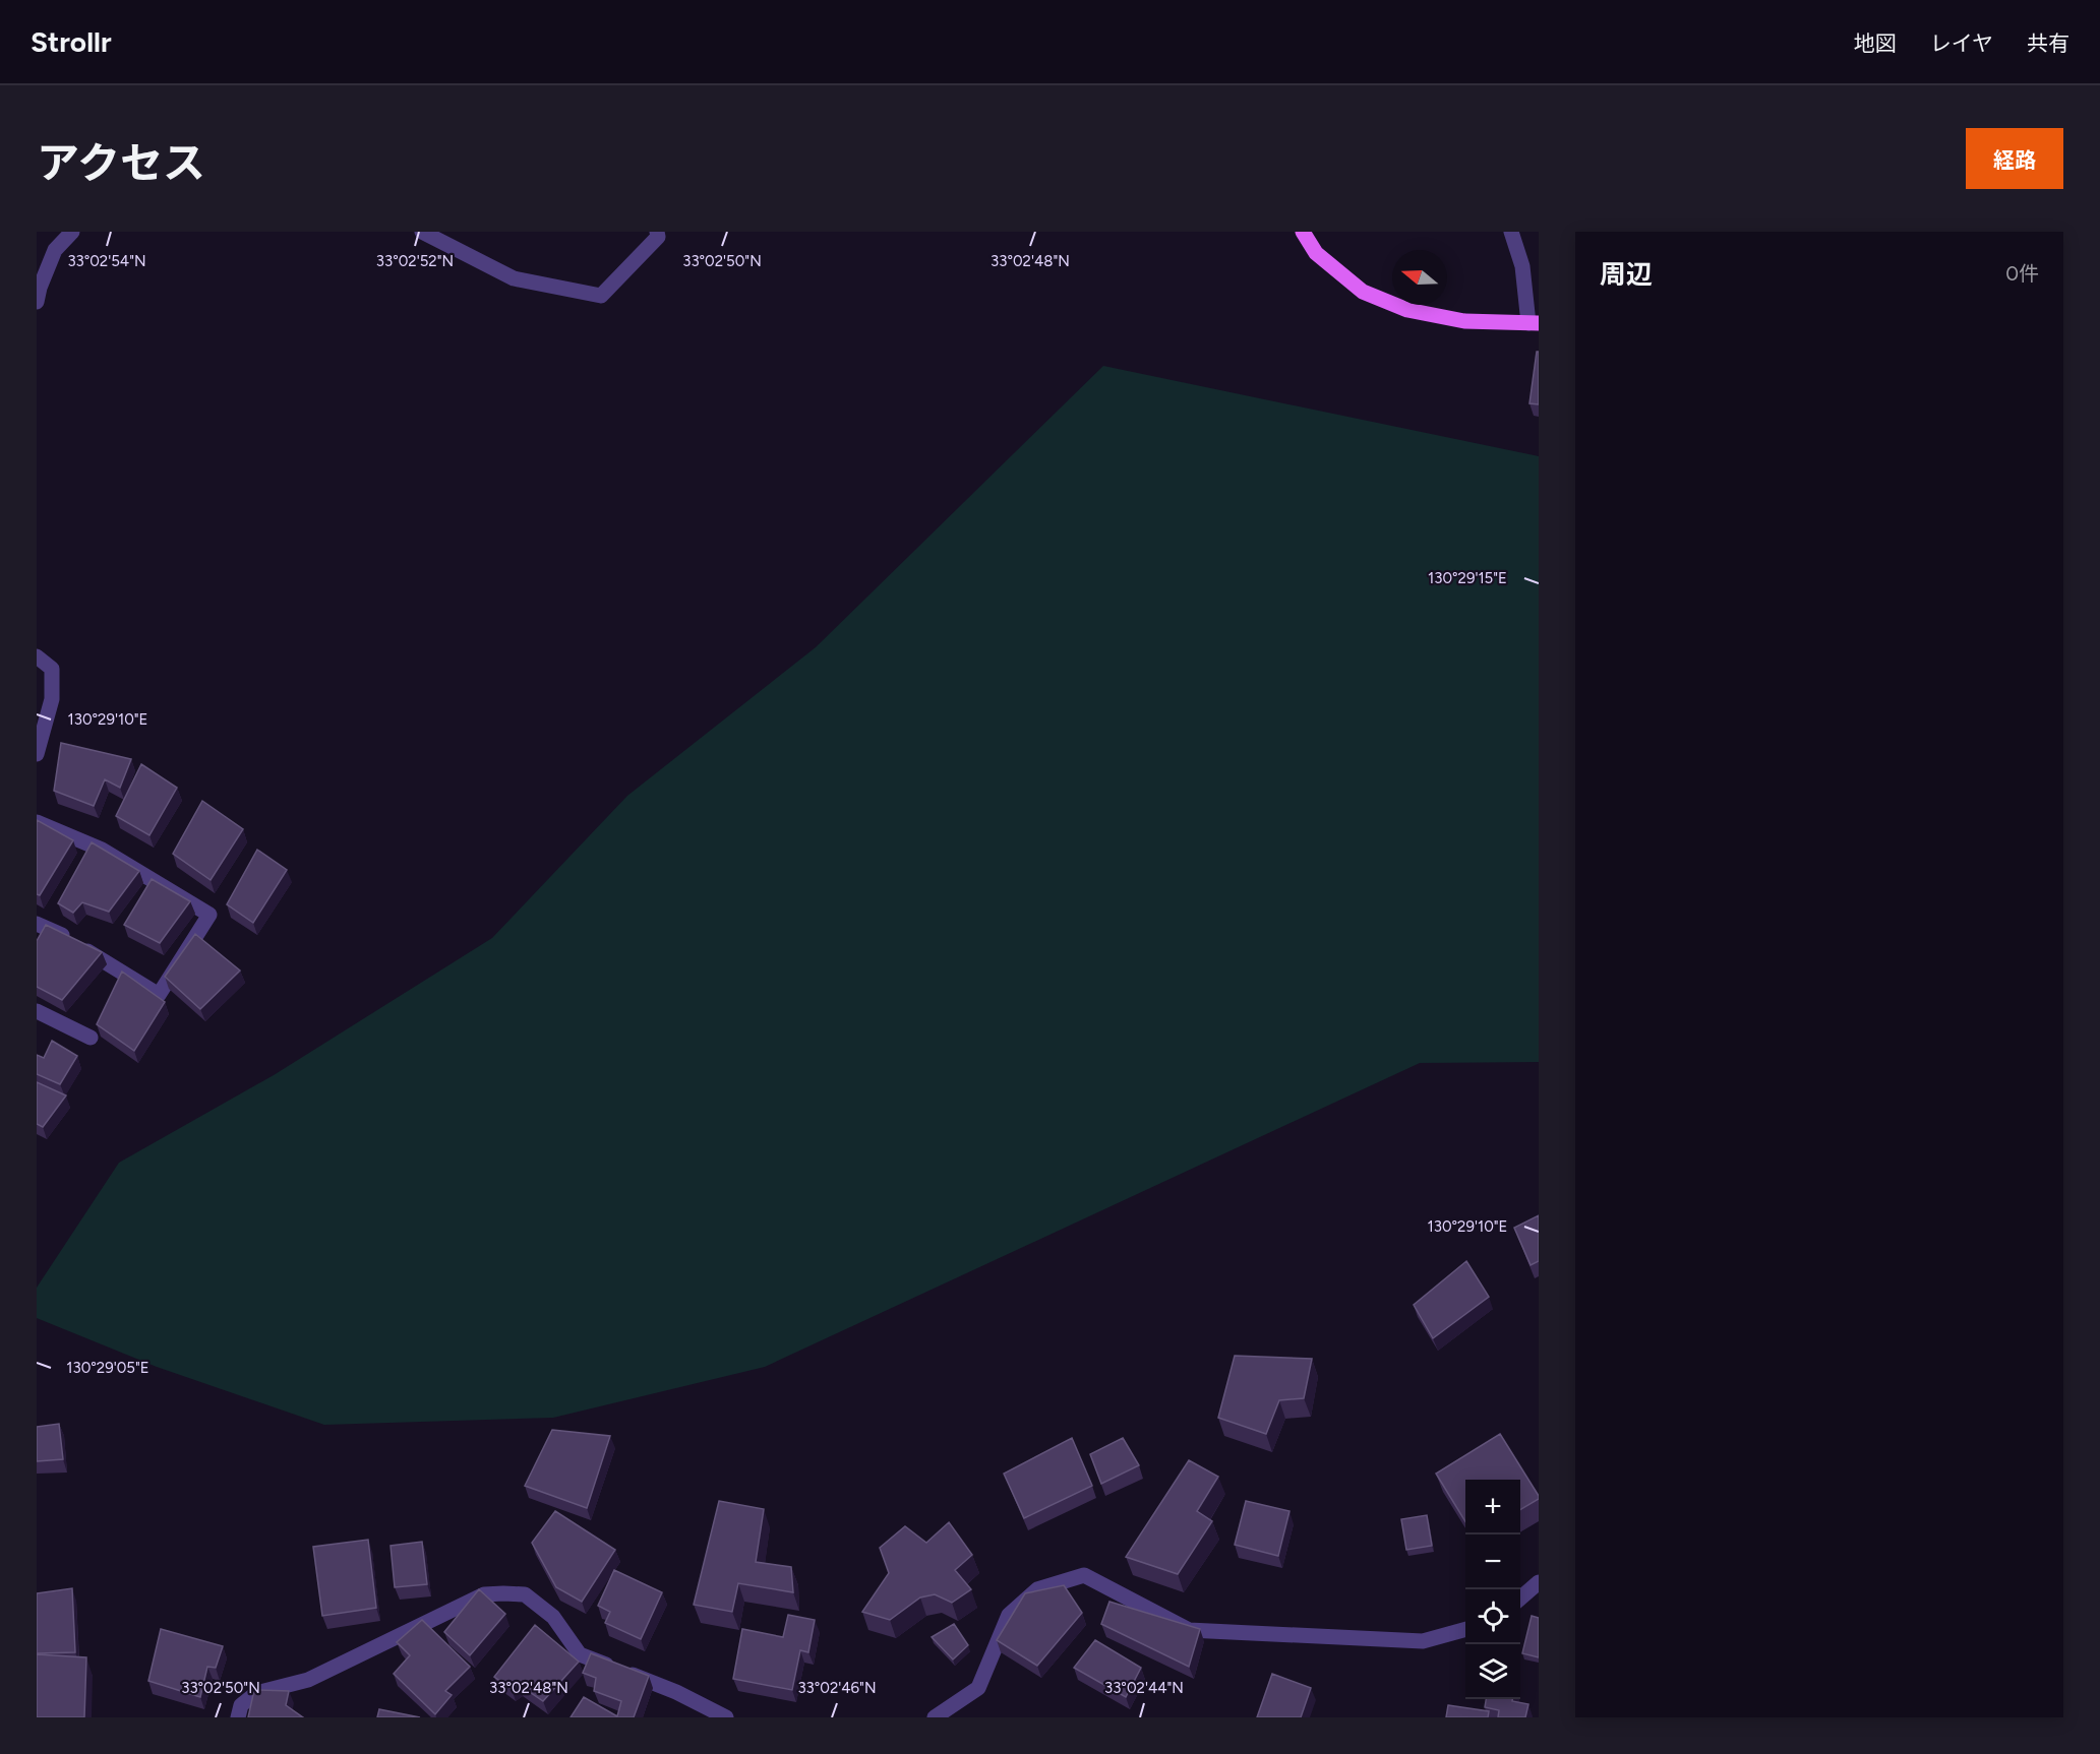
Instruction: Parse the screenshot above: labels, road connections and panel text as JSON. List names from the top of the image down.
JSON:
{
  "north": "left",
  "page": {
    "header": "Strollr",
    "nav": ["地図", "レイヤ", "共有"],
    "title": "アクセス",
    "buttons": "経路",
    "heading": ["周辺", "0件"],
    "map_buttons": ["+", "−"]
  },
  "coordinates": [
    "33°02'54\"N",
    "33°02'52\"N",
    "33°02'50\"N",
    "33°02'48\"N",
    "130°29'15\"E",
    "130°29'10\"E",
    "130°29'05\"E",
    "33°02'46\"N",
    "33°02'44\"N"
  ]
}
